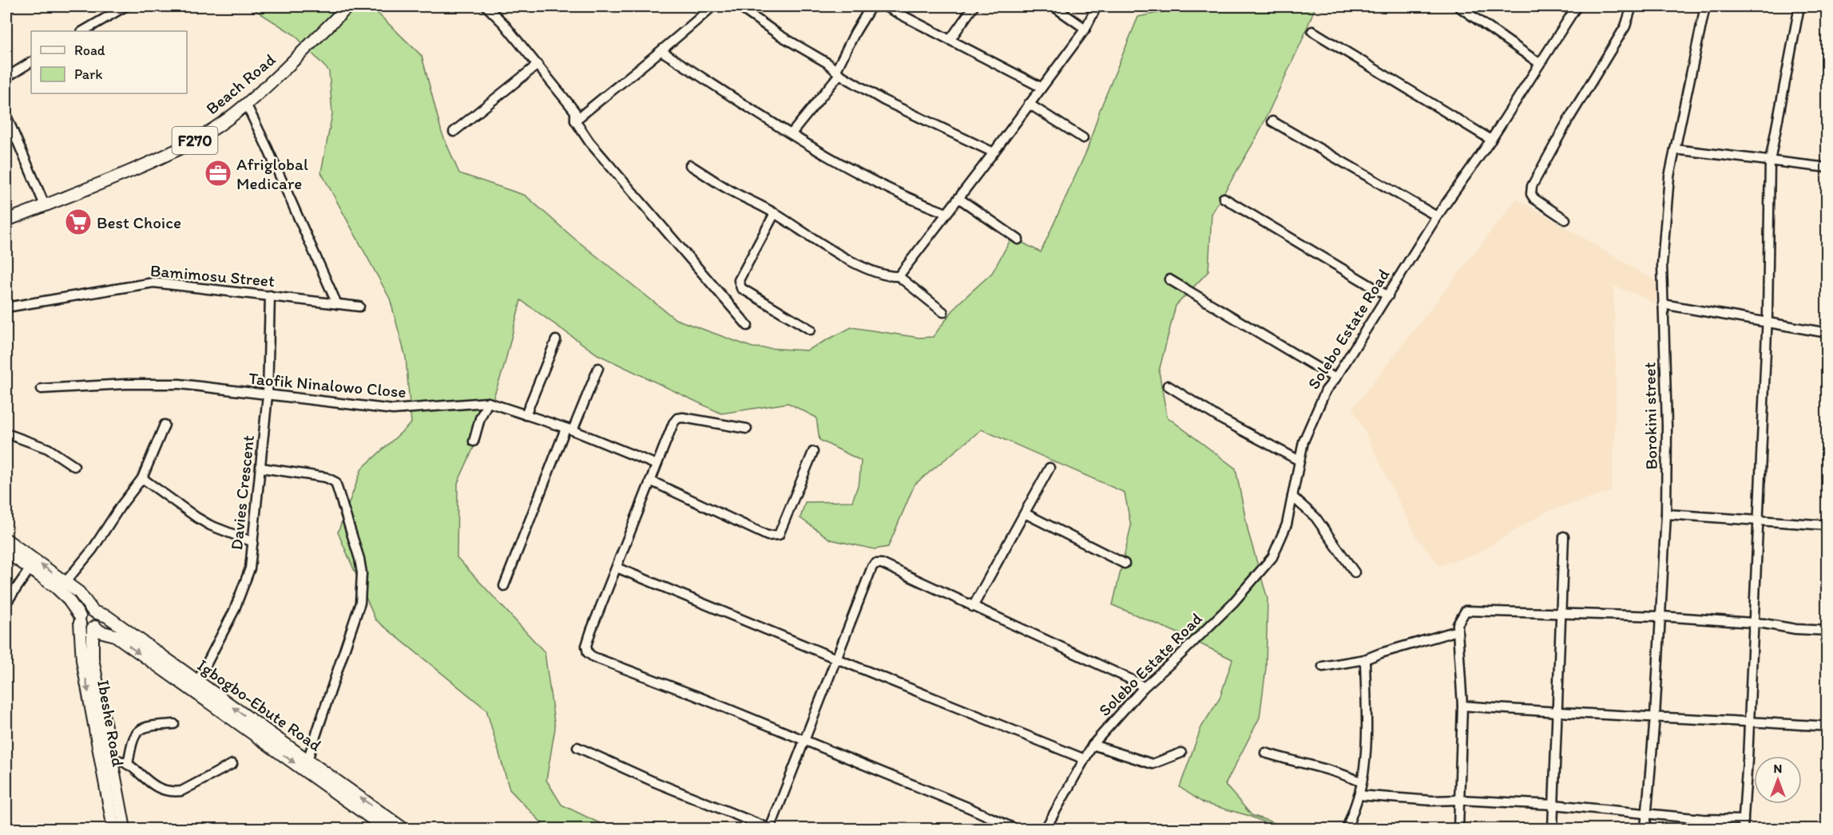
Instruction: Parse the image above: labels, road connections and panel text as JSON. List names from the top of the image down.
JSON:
{
  "streets": {
    "main road": [
      "Beach Road",
      "F270",
      "Igbogbo-Ebute Road",
      "Ibeshe Road"
    ],
    "street": [
      "Bamimosu Street",
      "Solebo Estate Road",
      "Taofik Ninalowo Close",
      "Borokini street",
      "Davies Crescent"
    ]
  },
  "crossings": [
    ["Bamimosu Street", "Davies Crescent"],
    ["Taofik Ninalowo Close", "Davies Crescent"],
    ["Davies Crescent", "Igbogbo-Ebute Road"],
    ["Igbogbo-Ebute Road", "Ibeshe Road"]
  ],
  "places": {
    "office": ["Afriglobal Medicare"],
    "supermarket": ["Best Choice"]
  },
  "legend": ["Road", "Park"],
  "north": "top"
}
